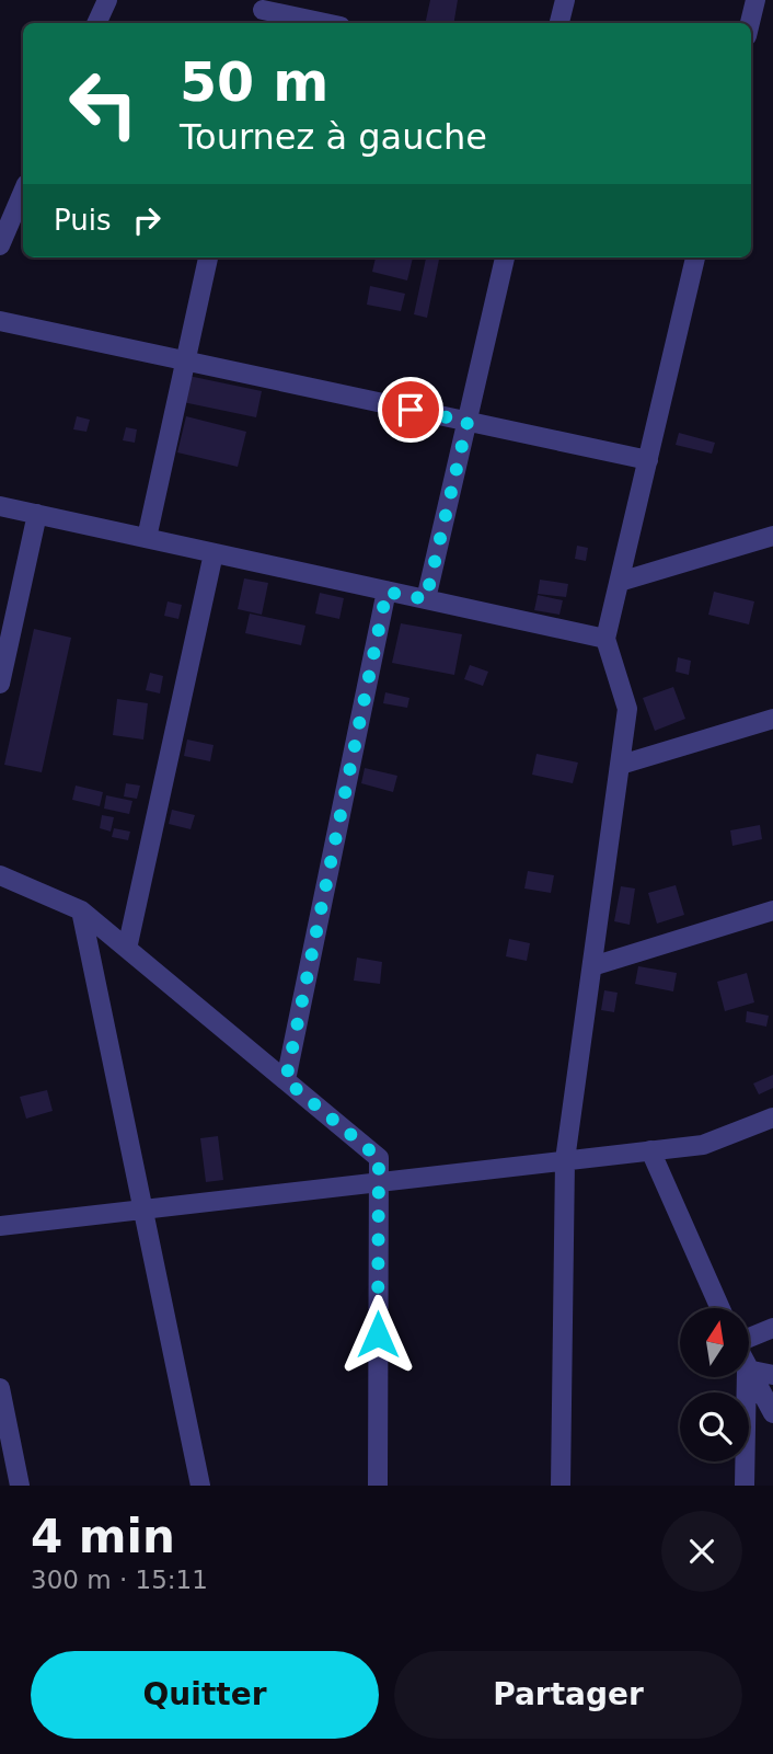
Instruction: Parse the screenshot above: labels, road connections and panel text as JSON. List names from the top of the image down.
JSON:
{
  "north": "top",
  "page": {
    "turn": ["50 m", "Tournez à gauche"],
    "then": "Puis",
    "heading": ["4 min", "300 m · 15:11"],
    "buttons": ["Quitter", "Partager"]
  }
}
